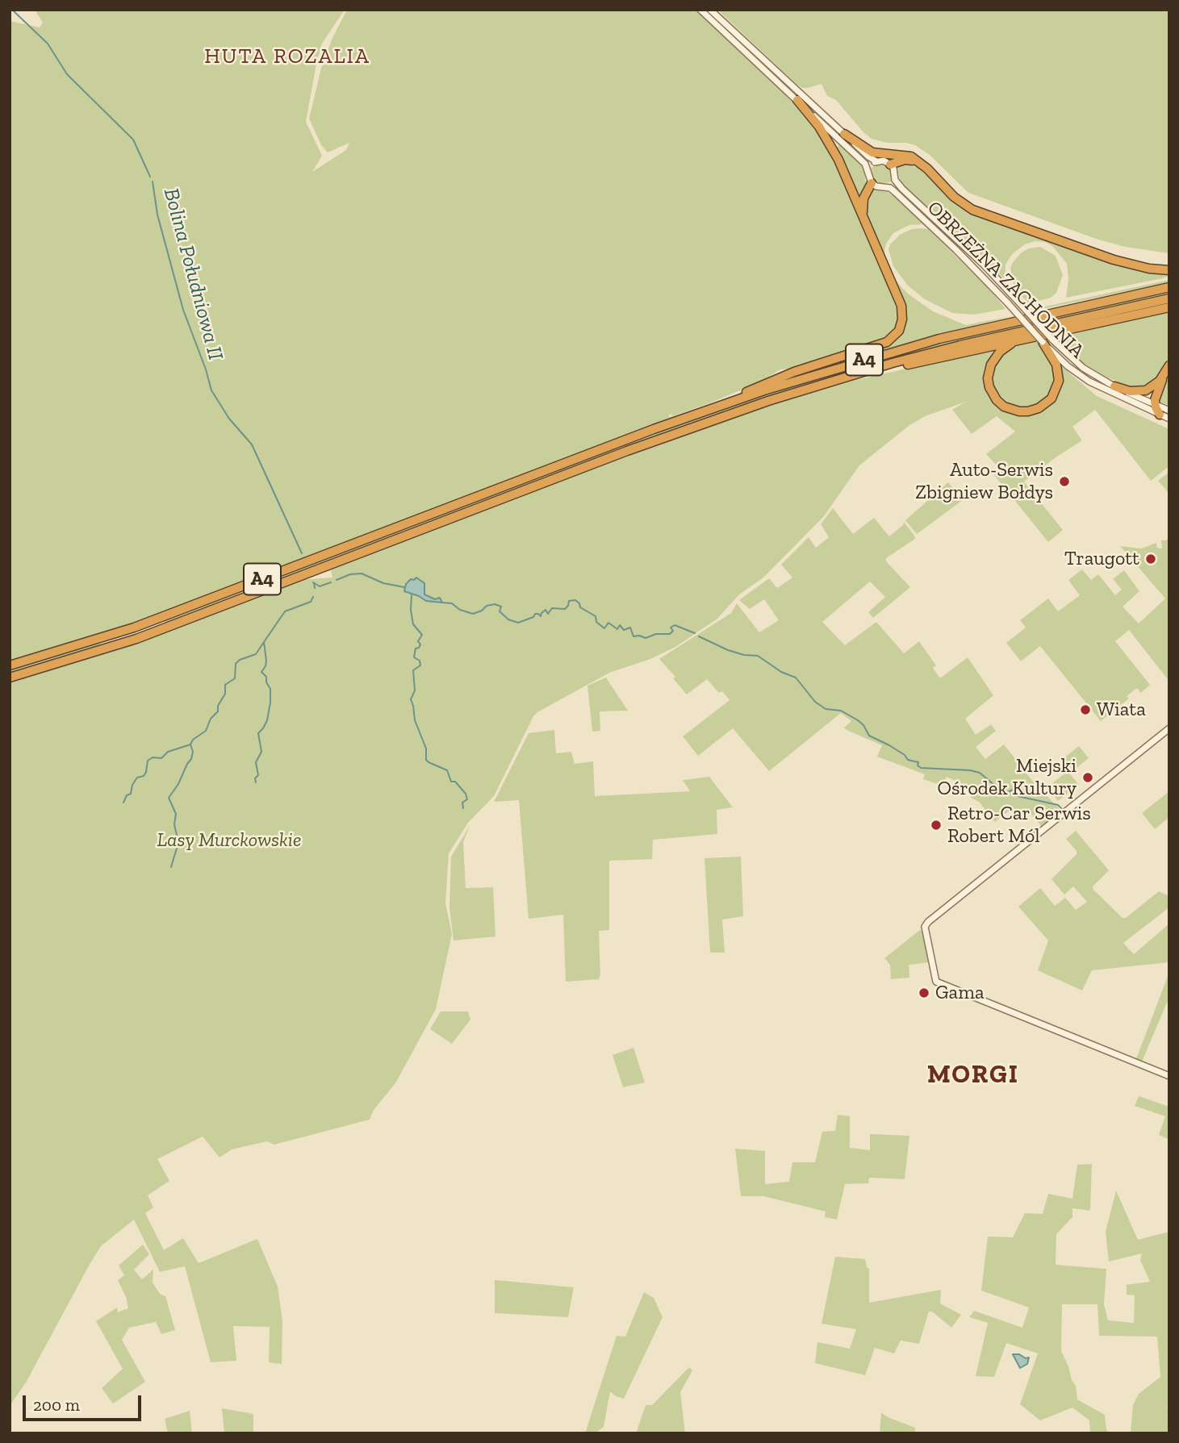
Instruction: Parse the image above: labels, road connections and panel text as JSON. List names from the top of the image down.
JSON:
{
  "streets": {
    "highway": ["A4"],
    "street": ["OBRZEŻNA ZACHODNIA"]
  },
  "districts": ["HUTA ROZALIA", "MORGI"],
  "water": ["Bolina Południowa II"],
  "parks": ["Lasy Murckowskie"],
  "places": [
    "Auto-Serwis Zbigniew Bołdys",
    "Traugott",
    "Wiata",
    "Miejski Ośrodek Kultury",
    "Retro-Car Serwis Robert Mól",
    "Gama"
  ],
  "scale_bar": "200 m"
}
